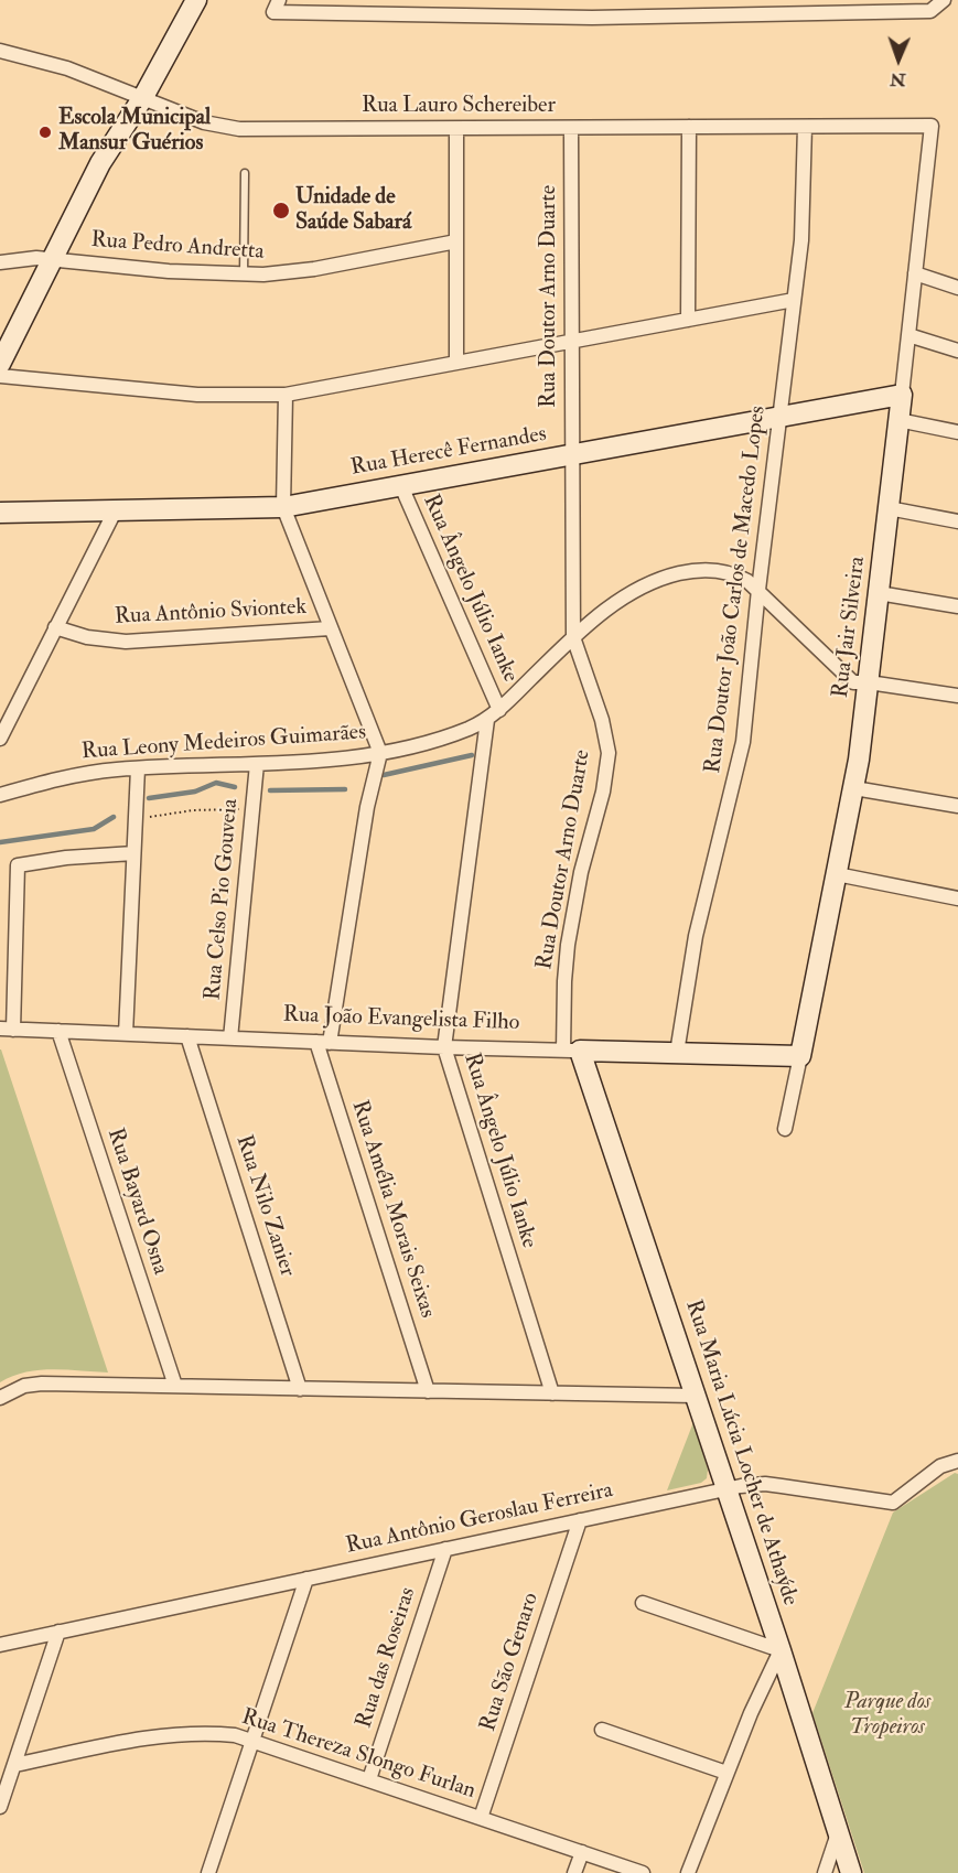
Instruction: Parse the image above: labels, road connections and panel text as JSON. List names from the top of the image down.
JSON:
{
  "streets": {
    "street": [
      "Rua Lauro Schereiber",
      "Rua Pedro Andretta",
      "Rua Doutor Arno Duarte",
      "Rua Herecê Fernandes",
      "Rua Ângelo Júlio Ianke",
      "Rua Doutor João Carlos de Macedo Lopes",
      "Rua Antônio Sviontek",
      "Rua Jair Silveira",
      "Rua Leony Medeiros Guimarães",
      "Rua Celso Pio Gouveia",
      "Rua João Evangelista Filho",
      "Rua Bayard Osna",
      "Rua Nilo Zanier",
      "Rua Amélia Morais Seixas",
      "Rua Maria Lúcia Locher de Athaýde",
      "Rua Antônio Geroslau Ferreira",
      "Rua das Roseiras",
      "Rua São Genaro",
      "Rua Thereza Slongo Furlan"
    ]
  },
  "crossings": [
    ["Rua Lauro Schereiber", "Rua Doutor Arno Duarte"],
    ["Rua Lauro Schereiber", "Rua Doutor João Carlos de Macedo Lopes"],
    ["Rua Lauro Schereiber", "Rua Jair Silveira"],
    ["Rua Doutor Arno Duarte", "Rua Herecê Fernandes"],
    ["Rua Doutor Arno Duarte", "Rua Leony Medeiros Guimarães"],
    ["Rua Doutor Arno Duarte", "Rua João Evangelista Filho"],
    ["Rua Doutor Arno Duarte", "Rua Maria Lúcia Locher de Athaýde"],
    ["Rua Herecê Fernandes", "Rua Ângelo Júlio Ianke"],
    ["Rua Herecê Fernandes", "Rua Doutor João Carlos de Macedo Lopes"],
    ["Rua Herecê Fernandes", "Rua Jair Silveira"],
    ["Rua Ângelo Júlio Ianke", "Rua Leony Medeiros Guimarães"],
    ["Rua Ângelo Júlio Ianke", "Rua João Evangelista Filho"],
    ["Rua Doutor João Carlos de Macedo Lopes", "Rua Leony Medeiros Guimarães"],
    ["Rua Doutor João Carlos de Macedo Lopes", "Rua João Evangelista Filho"],
    ["Rua Jair Silveira", "Rua Leony Medeiros Guimarães"],
    ["Rua Jair Silveira", "Rua João Evangelista Filho"],
    ["Rua Leony Medeiros Guimarães", "Rua Celso Pio Gouveia"],
    ["Rua Leony Medeiros Guimarães", "Rua Amélia Morais Seixas"],
    ["Rua Celso Pio Gouveia", "Rua João Evangelista Filho"],
    ["Rua João Evangelista Filho", "Rua Bayard Osna"],
    ["Rua João Evangelista Filho", "Rua Nilo Zanier"],
    ["Rua João Evangelista Filho", "Rua Amélia Morais Seixas"],
    ["Rua João Evangelista Filho", "Rua Maria Lúcia Locher de Athaýde"],
    ["Rua Maria Lúcia Locher de Athaýde", "Rua Antônio Geroslau Ferreira"],
    ["Rua Antônio Geroslau Ferreira", "Rua das Roseiras"],
    ["Rua Antônio Geroslau Ferreira", "Rua São Genaro"],
    ["Rua das Roseiras", "Rua Thereza Slongo Furlan"],
    ["Rua São Genaro", "Rua Thereza Slongo Furlan"]
  ],
  "parks": ["Parque dos Tropeiros"],
  "places": ["Escola Municipal Mansur Guérios", "Unidade de Saúde Sabará"],
  "north": "bottom"
}
